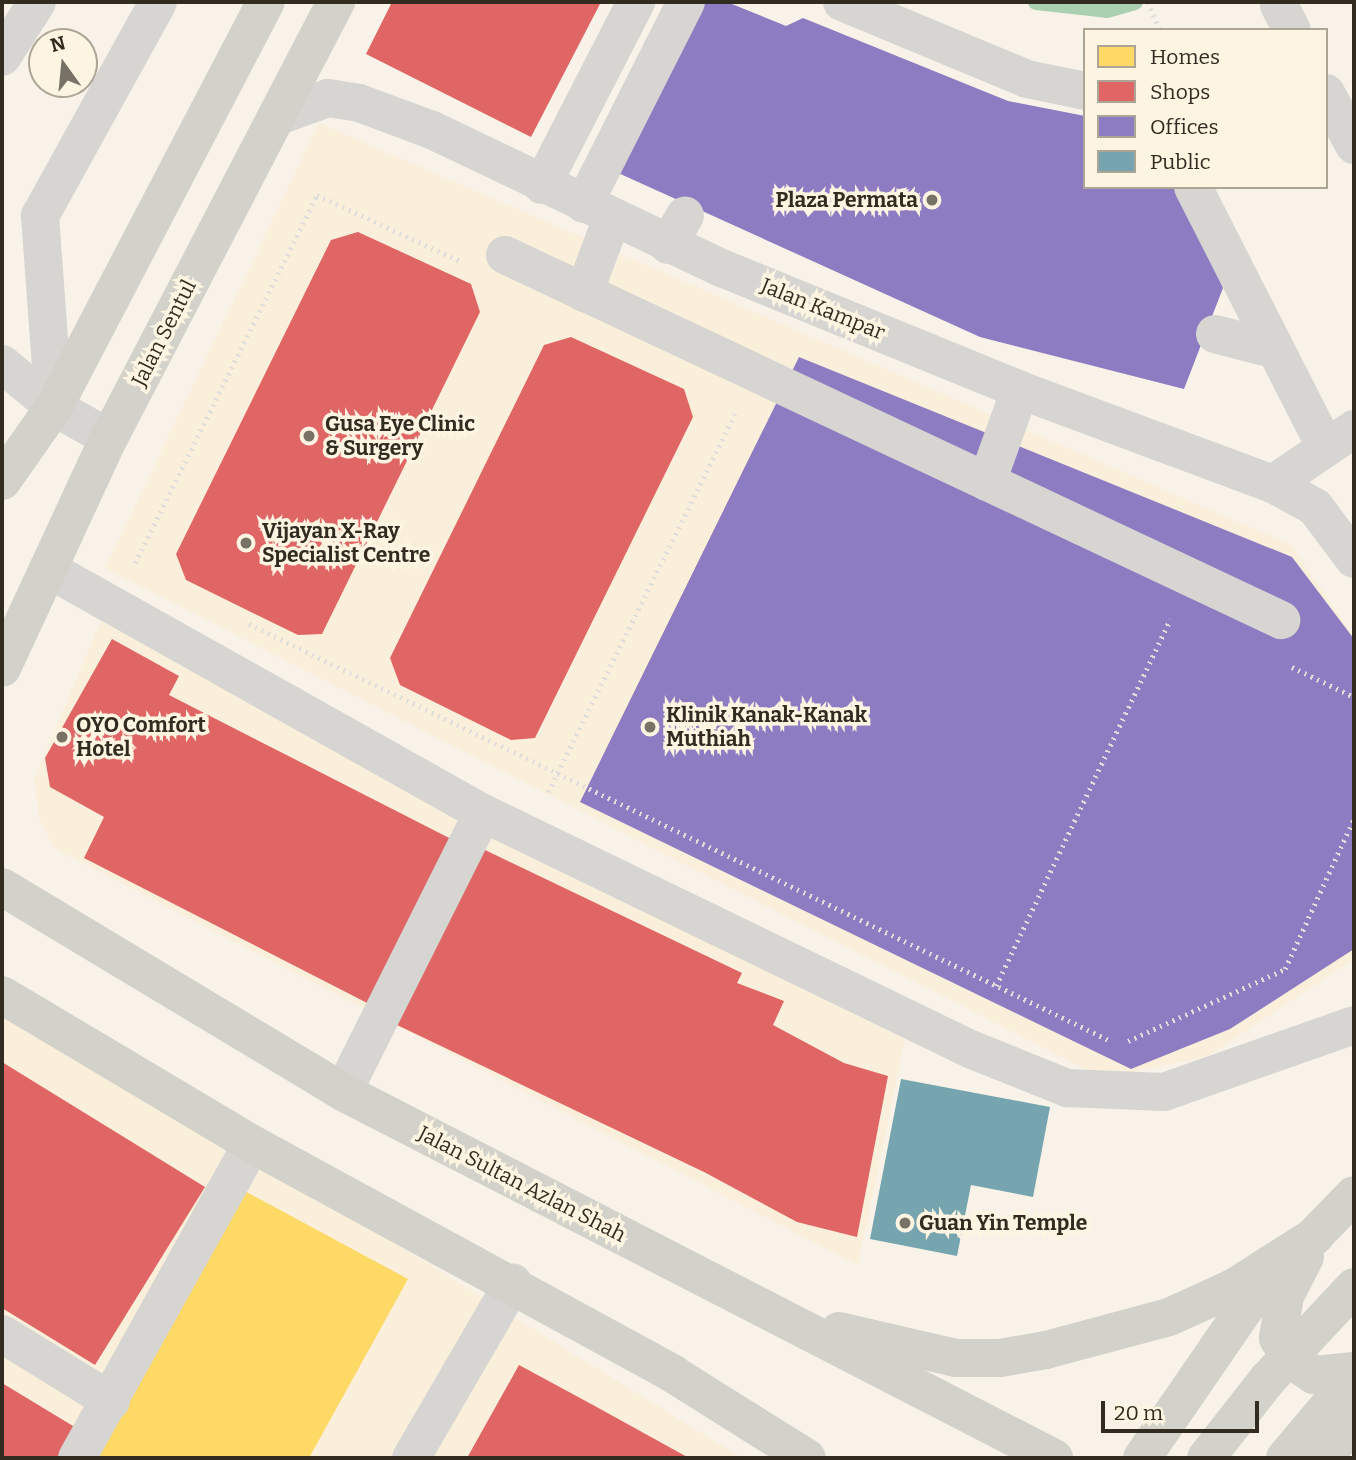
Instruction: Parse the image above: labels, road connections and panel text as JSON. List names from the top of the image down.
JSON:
{
  "streets": {
    "main road": ["Jalan Sentul", "Jalan Sultan Azlan Shah"],
    "street": ["Jalan Kampar"]
  },
  "crossings": [
    ["Jalan Kampar", "Jalan Sentul"]
  ],
  "places": [
    "Plaza Permata",
    "Gusa Eye Clinic & Surgery",
    "Vijayan X-Ray Specialist Centre",
    "Klinik Kanak-Kanak Muthiah",
    "OYO Comfort Hotel",
    "Guan Yin Temple"
  ],
  "legend": [
    "Homes",
    "Shops",
    "Offices",
    "Public"
  ],
  "scale_bar": "20 m",
  "north": "top"
}
